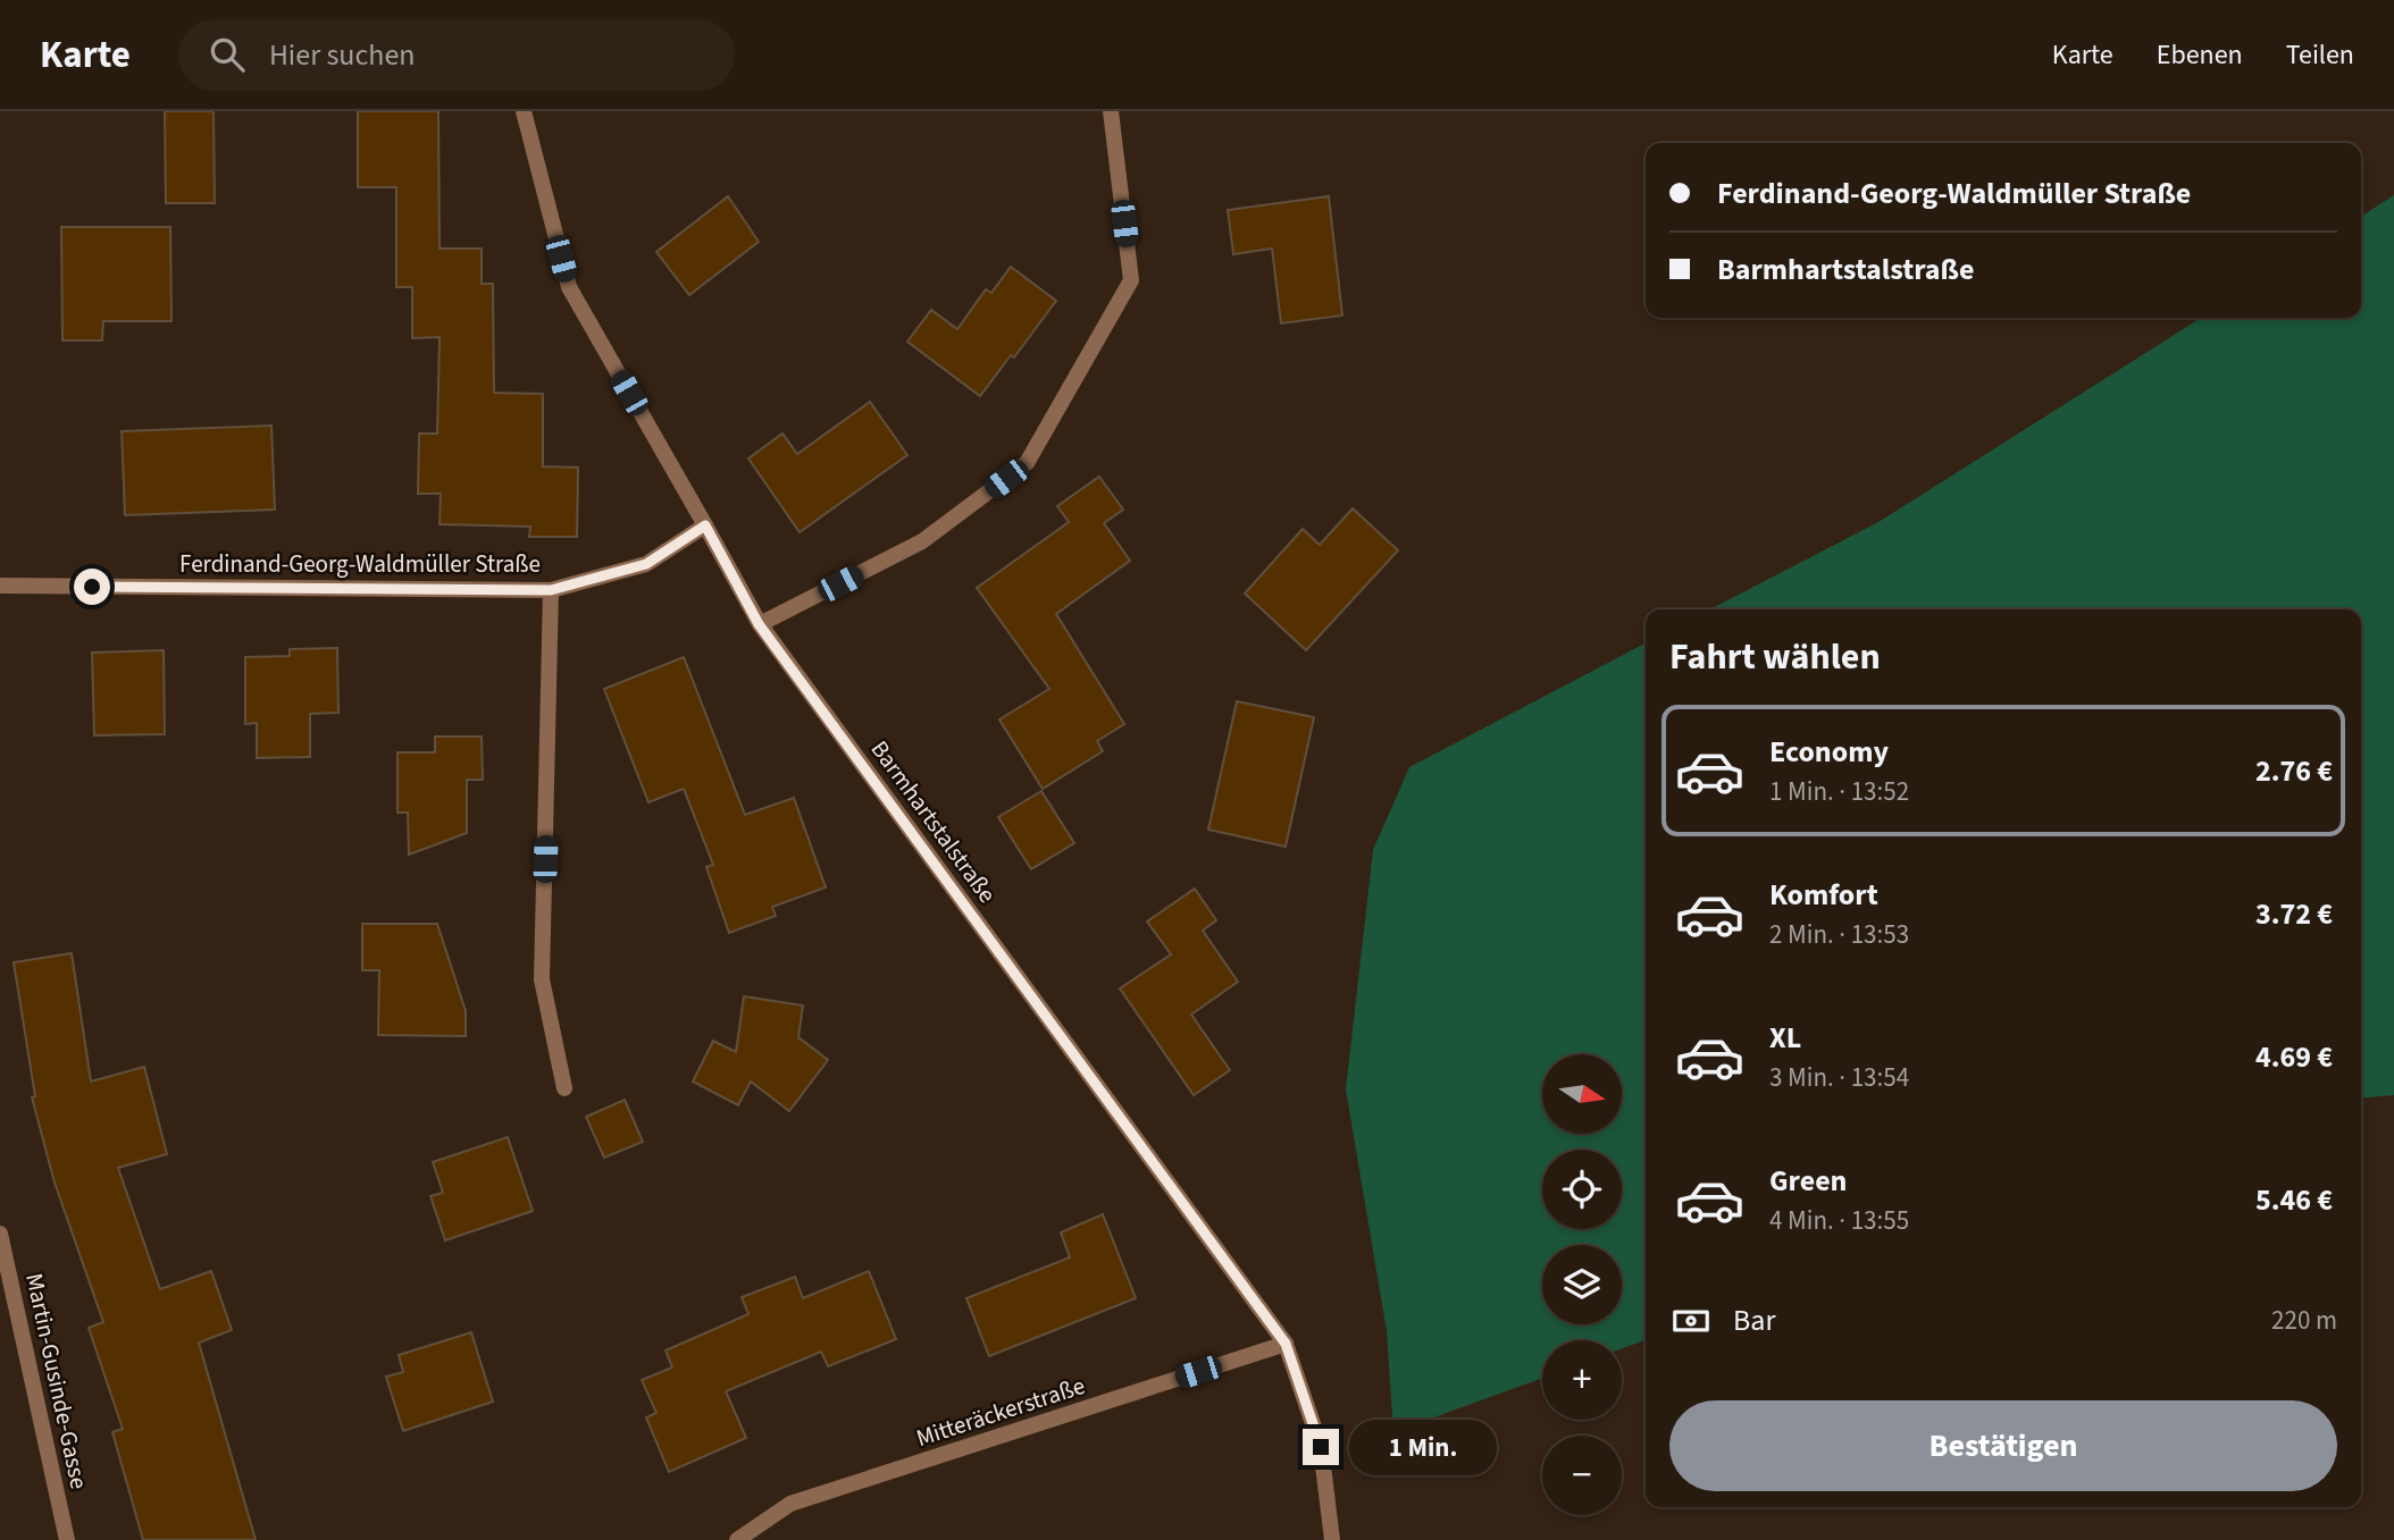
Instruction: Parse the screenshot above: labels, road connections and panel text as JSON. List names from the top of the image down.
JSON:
{
  "streets": {
    "street": [
      "Ferdinand-Georg-Waldmüller Straße",
      "Barmhartstalstraße",
      "Martin-Gusinde-Gasse",
      "Mitteräckerstraße"
    ]
  },
  "crossings": [
    ["Ferdinand-Georg-Waldmüller Straße", "Barmhartstalstraße"],
    ["Barmhartstalstraße", "Mitteräckerstraße"]
  ],
  "north": "right",
  "page": {
    "header": "Karte",
    "search": "Hier suchen",
    "nav": ["Karte", "Ebenen", "Teilen"],
    "banner": ["Ferdinand-Georg-Waldmüller Straße", "Barmhartstalstraße"],
    "heading": "Fahrt wählen",
    "list": [
      {
        "name": "Economy",
        "note": "1 Min. · 13:52",
        "value": "2.76 €"
      },
      {
        "name": "Komfort",
        "note": "2 Min. · 13:53",
        "value": "3.72 €"
      },
      {
        "name": "XL",
        "note": "3 Min. · 13:54",
        "value": "4.69 €"
      },
      {
        "name": "Green",
        "note": "4 Min. · 13:55",
        "value": "5.46 €"
      }
    ],
    "map_buttons": ["+", "−"],
    "pay": ["Bar", "220 m"],
    "buttons": "Bestätigen",
    "bubble": "1 Min."
  }
}
